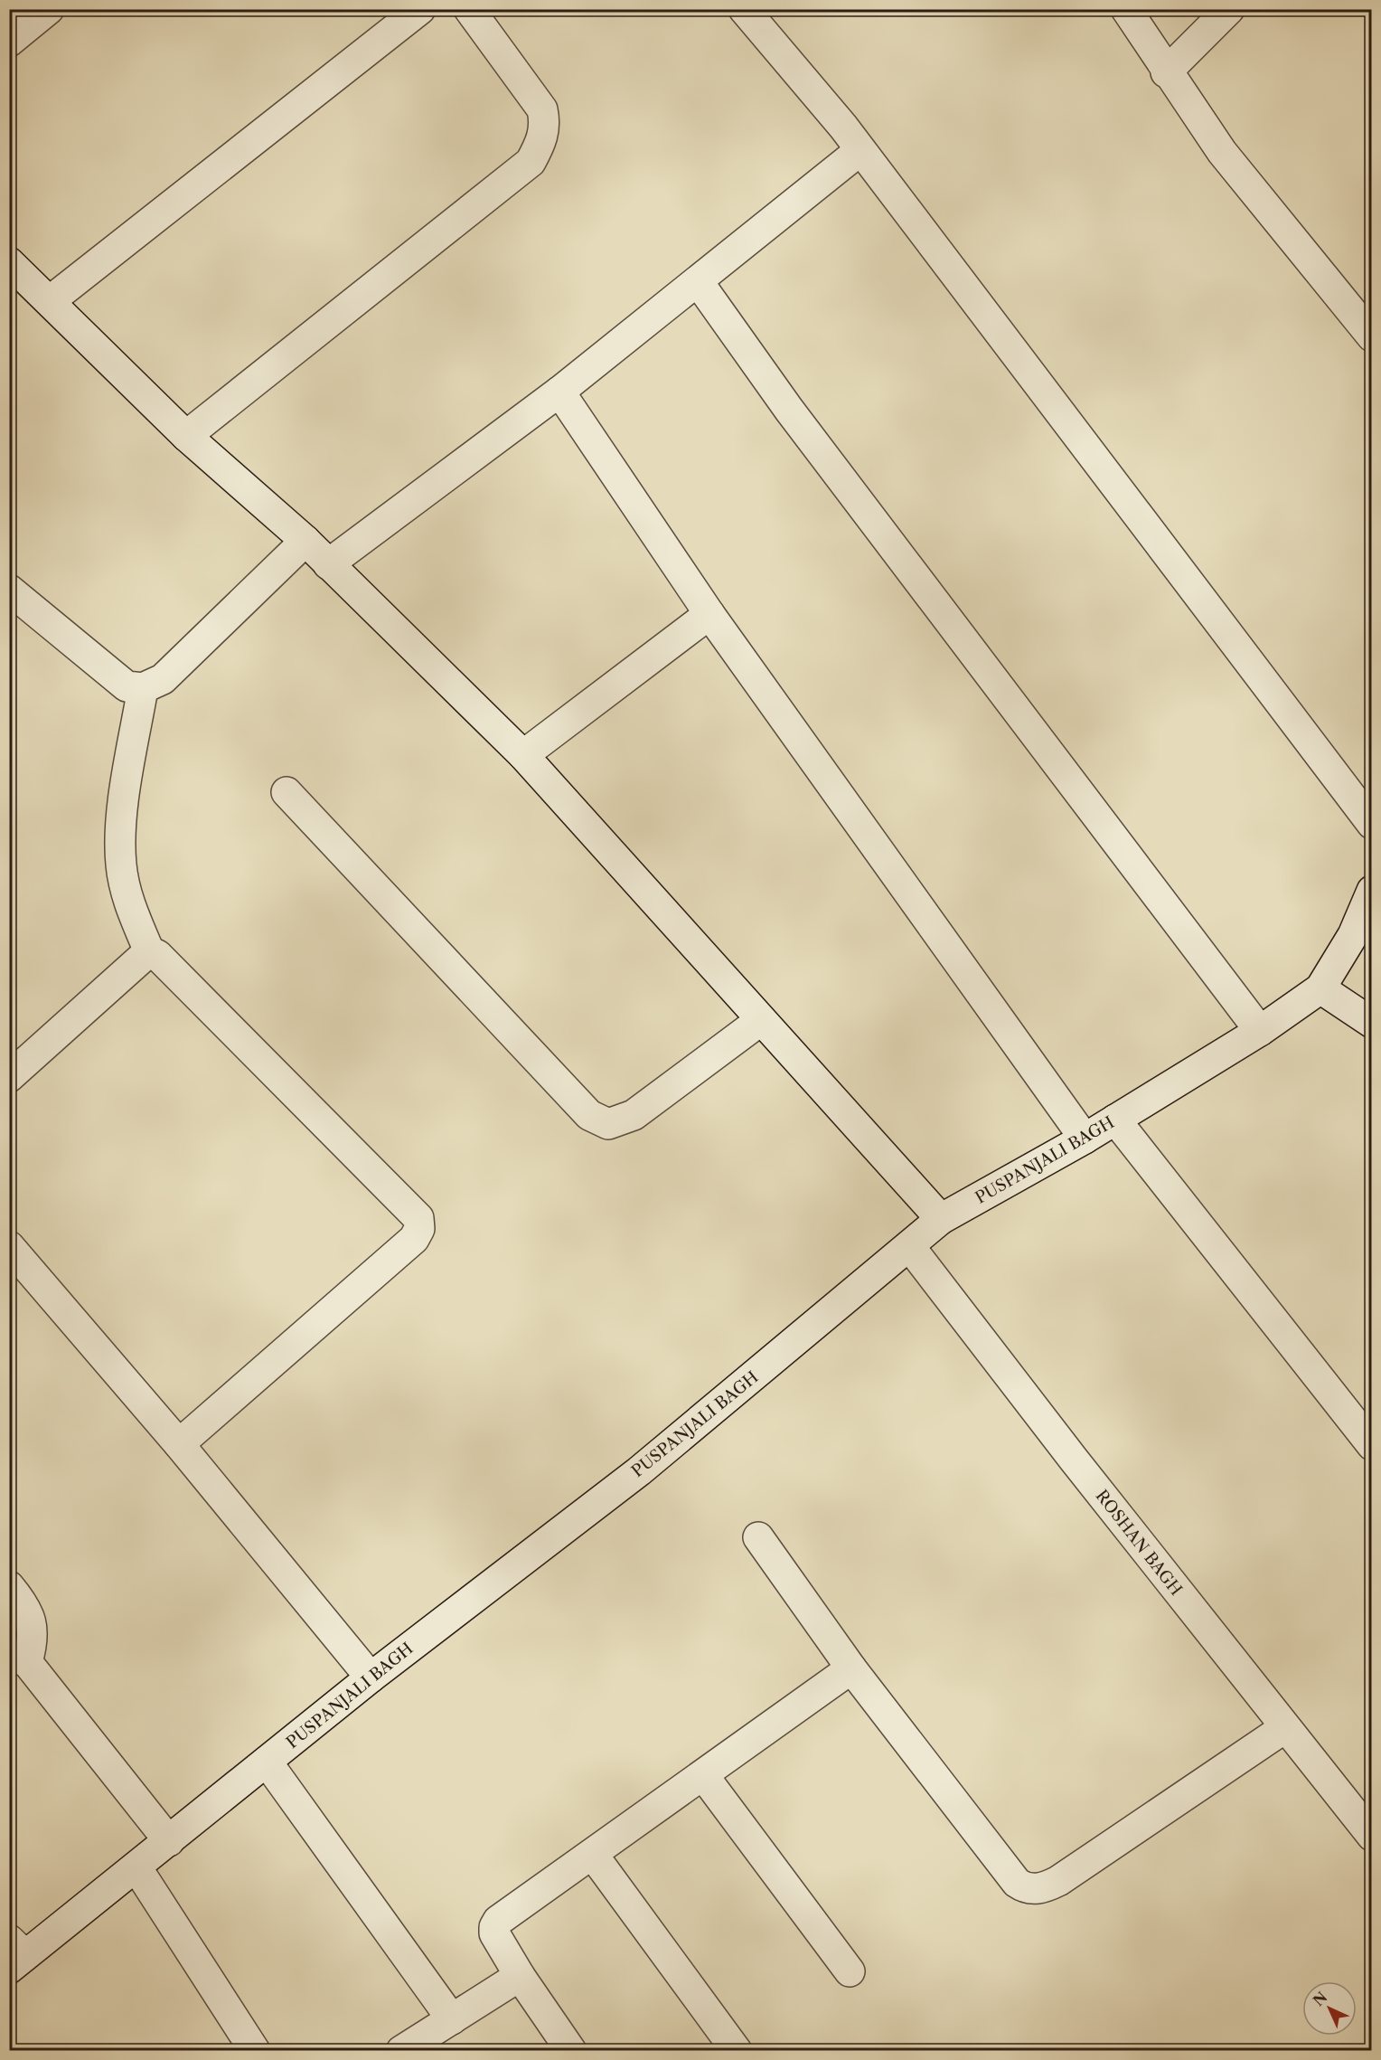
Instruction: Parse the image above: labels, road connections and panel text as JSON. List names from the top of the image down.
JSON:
{
  "streets": {
    "street": ["PUSPANJALI BAGH", "ROSHAN BAGH"]
  },
  "crossings": [
    ["PUSPANJALI BAGH", "ROSHAN BAGH"]
  ],
  "north": "top left"
}
